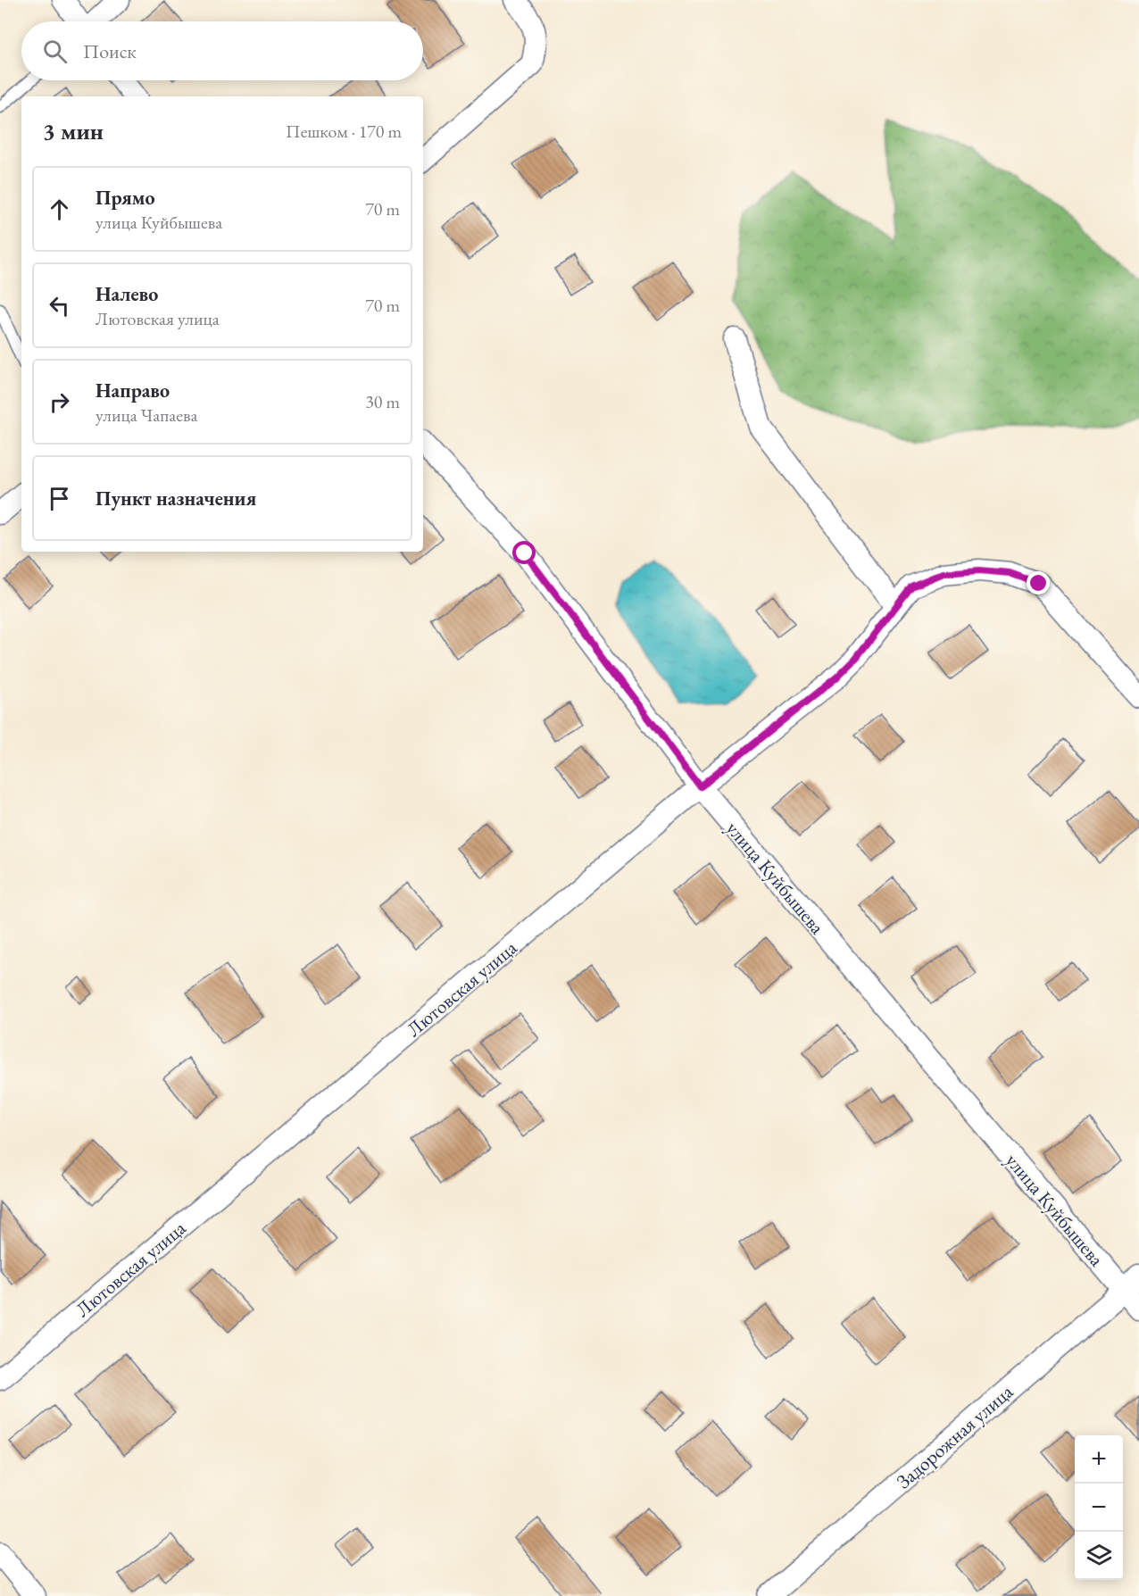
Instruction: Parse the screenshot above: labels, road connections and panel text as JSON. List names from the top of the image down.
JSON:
{
  "streets": {
    "street": ["улица Куйбышева", "Лютовская улица", "Задорожная улица"]
  },
  "crossings": [
    ["улица Куйбышева", "Лютовская улица"],
    ["улица Куйбышева", "Задорожная улица"]
  ],
  "page": {
    "search": "Поиск",
    "heading": ["3 мин", "Пешком · 170 m"],
    "list": [
      ["Прямо", "улица Куйбышева", "70 m"],
      ["Налево", "Лютовская улица", "70 m"],
      ["Направо", "улица Чапаева", "30 m"],
      "Пункт назначения"
    ],
    "map_buttons": ["+", "−"]
  }
}
